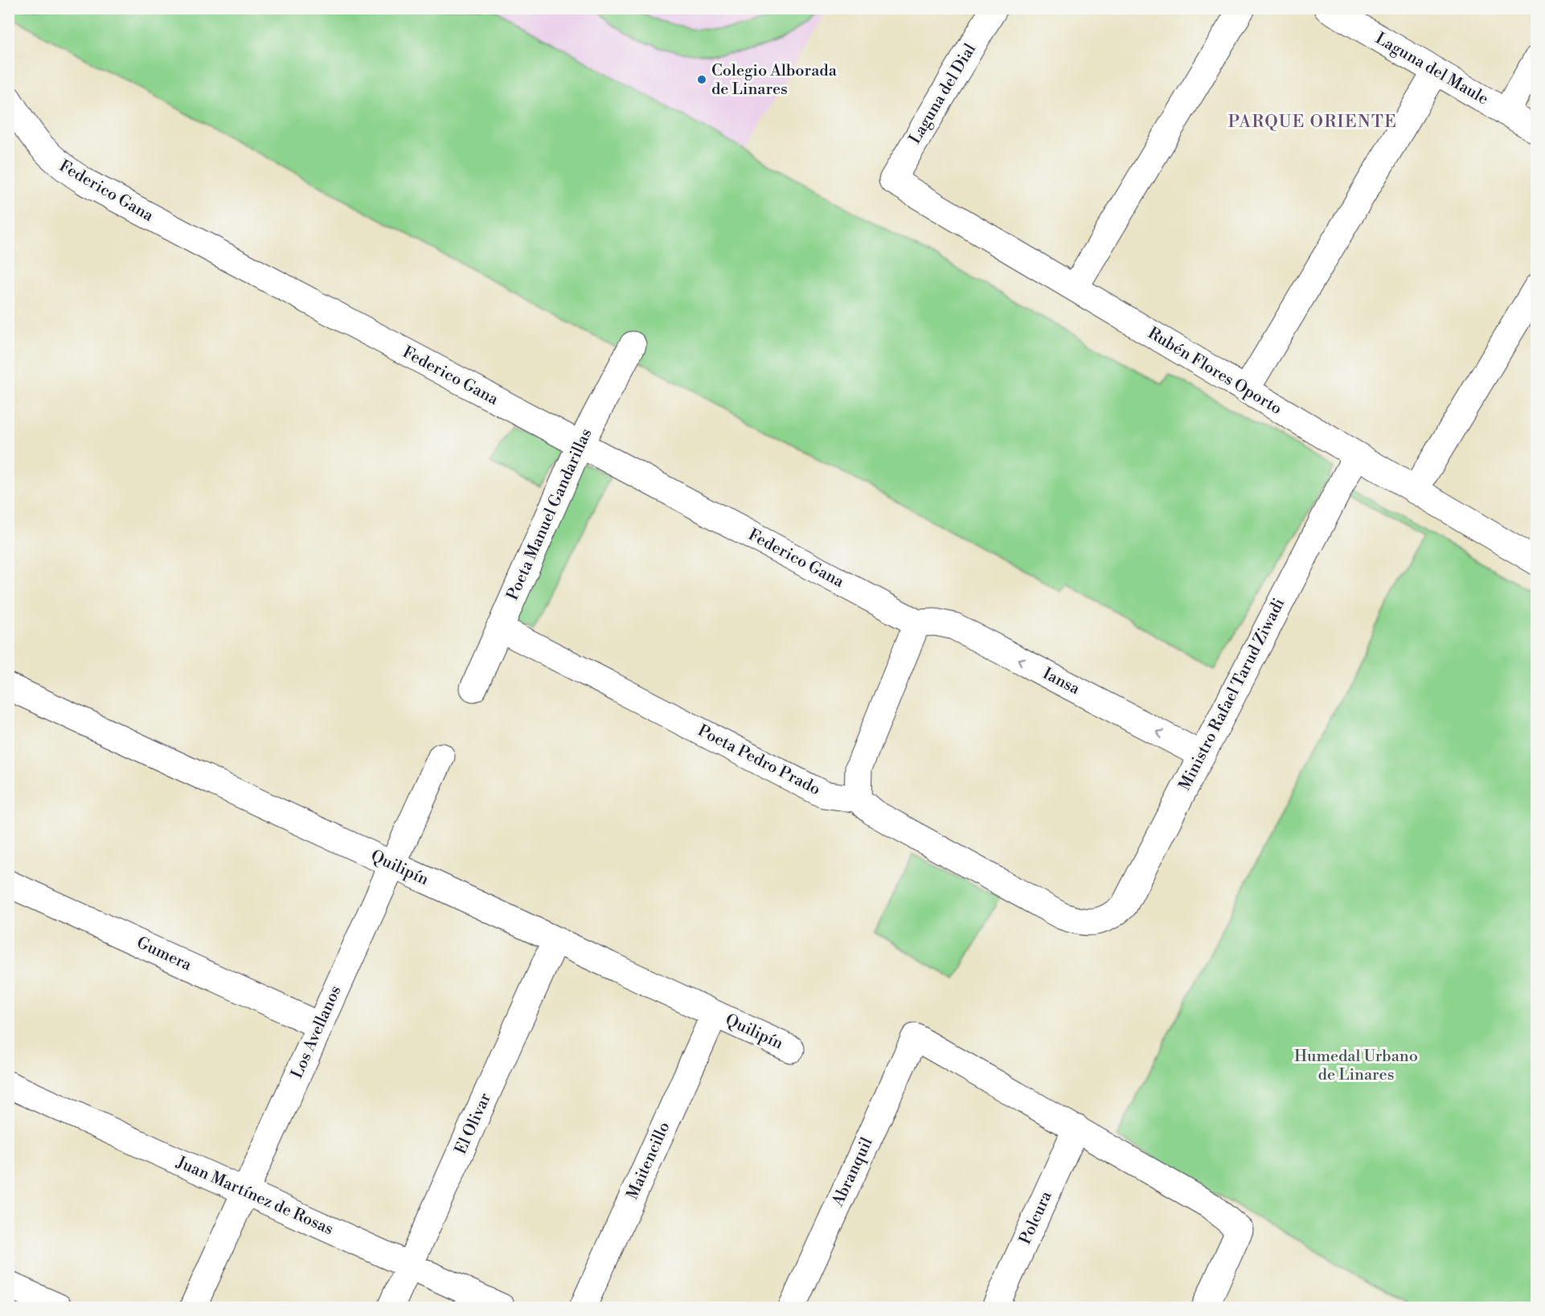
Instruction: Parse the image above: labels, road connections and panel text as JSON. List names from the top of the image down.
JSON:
{
  "streets": {
    "street": [
      "Laguna del Maule",
      "Laguna del Dial",
      "Federico Gana",
      "Rubén Flores Oporto",
      "Poeta Manuel Gandarillas",
      "Iansa",
      "Ministro Rafael Tarud Ziwadi",
      "Poeta Pedro Prado",
      "Quilipín",
      "Gumera",
      "Los Avellanos",
      "El Olivar",
      "Maitencillo",
      "Abranquil",
      "Juan Martínez de Rosas",
      "Polcura"
    ]
  },
  "crossings": [
    ["Laguna del Dial", "Rubén Flores Oporto"],
    ["Federico Gana", "Poeta Manuel Gandarillas"],
    ["Federico Gana", "Iansa"],
    ["Rubén Flores Oporto", "Ministro Rafael Tarud Ziwadi"],
    ["Poeta Manuel Gandarillas", "Poeta Pedro Prado"],
    ["Iansa", "Ministro Rafael Tarud Ziwadi"],
    ["Ministro Rafael Tarud Ziwadi", "Poeta Pedro Prado"],
    ["Quilipín", "Los Avellanos"],
    ["Quilipín", "El Olivar"],
    ["Quilipín", "Maitencillo"],
    ["Gumera", "Los Avellanos"],
    ["Los Avellanos", "Juan Martínez de Rosas"],
    ["El Olivar", "Juan Martínez de Rosas"],
    ["Abranquil", "Polcura"]
  ],
  "one_way": ["Iansa"],
  "districts": ["PARQUE ORIENTE"],
  "parks": ["Humedal Urbano de Linares"],
  "places": ["Colegio Alborada de Linares"]
}
